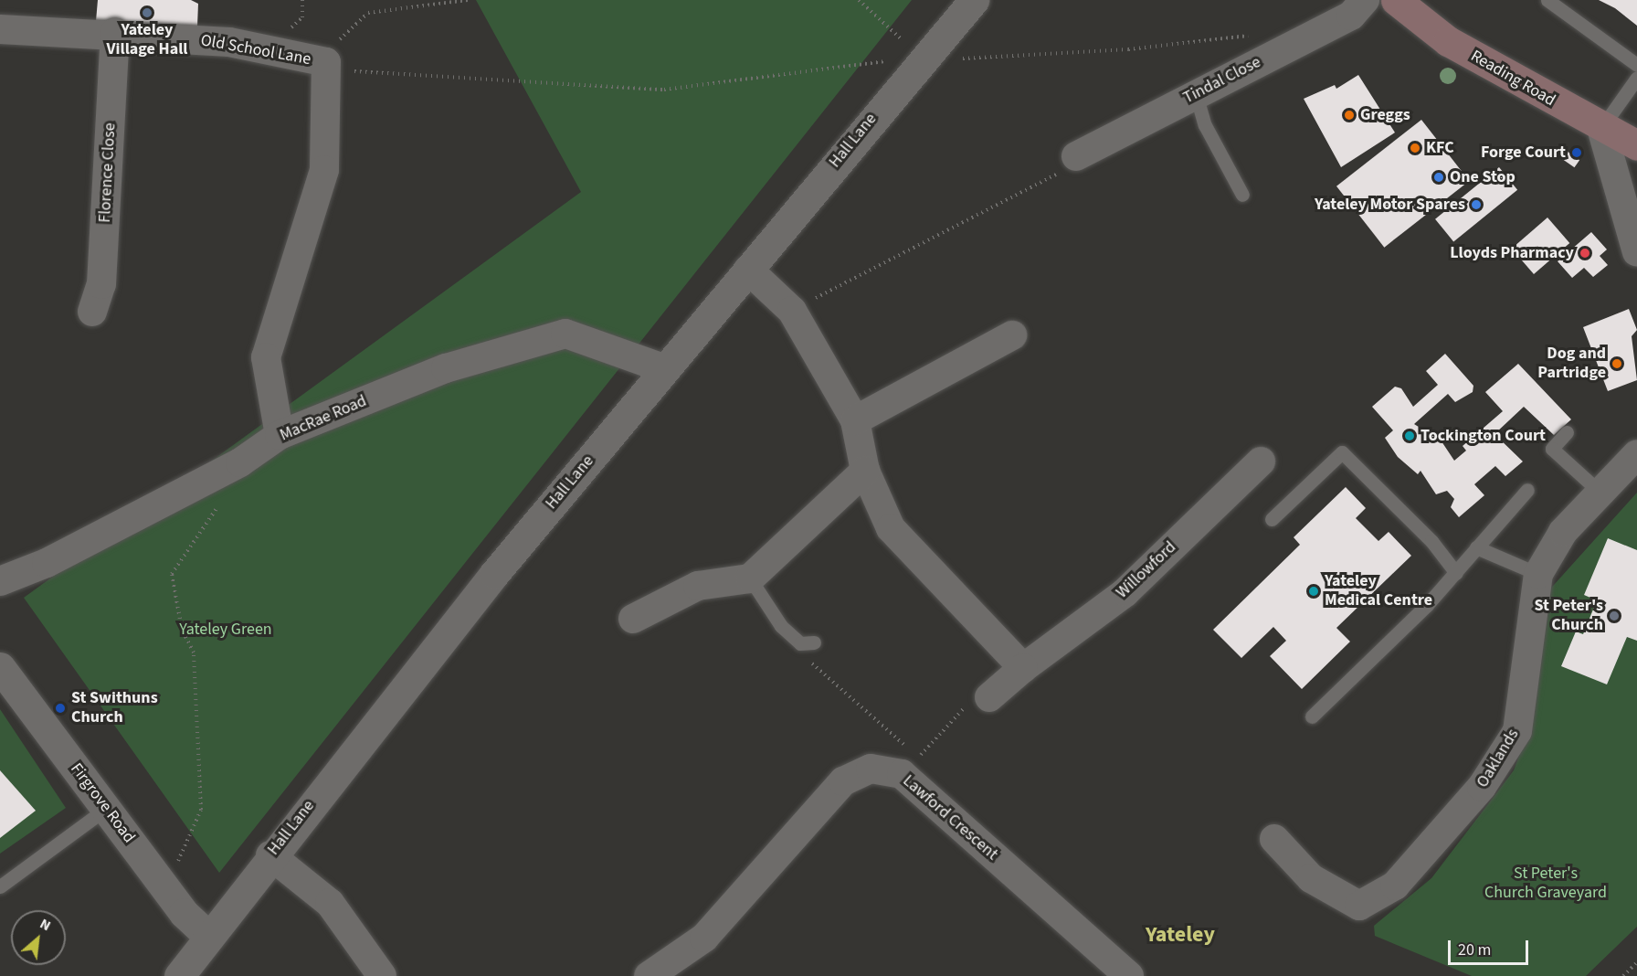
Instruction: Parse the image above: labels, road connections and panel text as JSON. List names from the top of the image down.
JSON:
{
  "streets": {
    "main road": ["Reading Road"],
    "street": [
      "Old School Lane",
      "Tindal Close",
      "Hall Lane",
      "Florence Close",
      "MacRae Road",
      "Willowford",
      "Oaklands",
      "Firgrove Road",
      "Lawford Crescent"
    ]
  },
  "crossings": [
    ["Old School Lane", "Florence Close"],
    ["Old School Lane", "MacRae Road"],
    ["Hall Lane", "MacRae Road"],
    ["Hall Lane", "Firgrove Road"]
  ],
  "districts": ["Yateley"],
  "parks": ["Yateley Green", "St Peter's Church Graveyard"],
  "places": [
    "Yateley Village Hall",
    "Greggs",
    "KFC",
    "Forge Court",
    "One Stop",
    "Yateley Motor Spares",
    "Lloyds Pharmacy",
    "Dog and Partridge",
    "Tockington Court",
    "Yateley Medical Centre",
    "St Peter's Church",
    "St Swithuns Church"
  ],
  "scale_bar": "20 m",
  "north": "top right"
}
